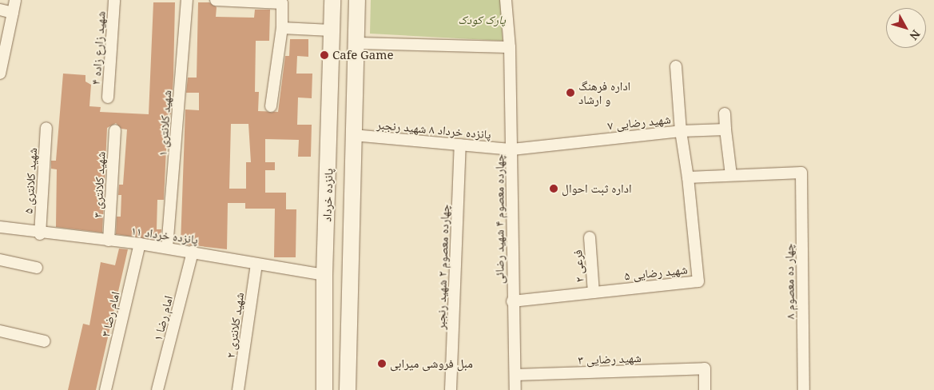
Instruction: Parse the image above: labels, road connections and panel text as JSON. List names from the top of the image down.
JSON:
{
  "streets": {
    "main road": ["پانزده خرداد"],
    "street": [
      "شهید زارع زاده ۴",
      "شهید رضایی ۷",
      "شهید کلانتری ۱",
      "پانزده خرداد ۸ شهید رنجبر",
      "شهید کلانتری ۵",
      "شهید کلانتری ۳",
      "چهارده معصوم ۴ شهید رضائی",
      "پانزده خرداد ۱۱",
      "فرعی ۲",
      "چهارده معصوم ۲ شهید رنجبر",
      "شهید رضایی ۵",
      "چهار ده معصوم ۸",
      "امام رضا ۳",
      "امام رضا ۱",
      "شهید کلانتری ۲",
      "شهید رضایی ۳"
    ]
  },
  "crossings": [
    ["شهید رضایی ۷", "پانزده خرداد ۸ شهید رنجبر"],
    ["شهید رضایی ۷", "چهارده معصوم ۴ شهید رضائی"],
    ["شهید رضایی ۷", "شهید رضایی ۵"],
    ["شهید کلانتری ۱", "پانزده خرداد ۱۱"],
    ["پانزده خرداد ۸ شهید رنجبر", "پانزده خرداد"],
    ["پانزده خرداد ۸ شهید رنجبر", "چهارده معصوم ۴ شهید رضائی"],
    ["پانزده خرداد ۸ شهید رنجبر", "چهارده معصوم ۲ شهید رنجبر"],
    ["شهید کلانتری ۵", "پانزده خرداد ۱۱"],
    ["شهید کلانتری ۳", "پانزده خرداد ۱۱"],
    ["پانزده خرداد", "پانزده خرداد ۱۱"],
    ["چهارده معصوم ۴ شهید رضائی", "شهید رضایی ۵"],
    ["چهارده معصوم ۴ شهید رضائی", "شهید رضایی ۳"],
    ["پانزده خرداد ۱۱", "امام رضا ۳"],
    ["پانزده خرداد ۱۱", "امام رضا ۱"],
    ["پانزده خرداد ۱۱", "شهید کلانتری ۲"],
    ["فرعی ۲", "شهید رضایی ۵"]
  ],
  "parks": ["پارک کودک"],
  "places": [
    "Cafe Game",
    "اداره فرهنگ و ارشاد",
    "اداره ثبت احوال",
    "مبل فروشی میرابی"
  ],
  "north": "bottom right"
}
